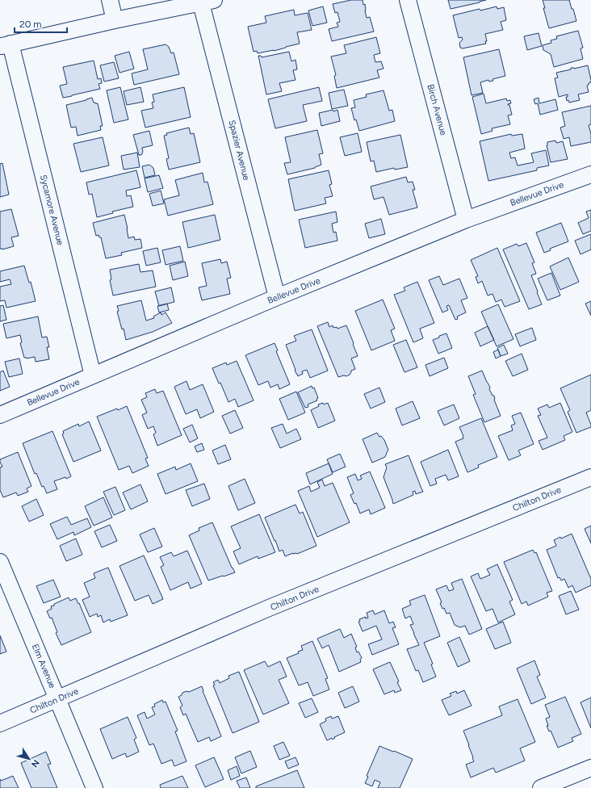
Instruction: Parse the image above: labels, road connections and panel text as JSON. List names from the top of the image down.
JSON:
{
  "streets": {
    "street": [
      "Birch Avenue",
      "Spazier Avenue",
      "Bellevue Drive",
      "Sycamore Avenue",
      "Chilton Drive",
      "Elm Avenue"
    ]
  },
  "crossings": [
    ["Birch Avenue", "Bellevue Drive"],
    ["Spazier Avenue", "Bellevue Drive"],
    ["Bellevue Drive", "Sycamore Avenue"],
    ["Chilton Drive", "Elm Avenue"]
  ],
  "scale_bar": "20 m",
  "north": "bottom right"
}
